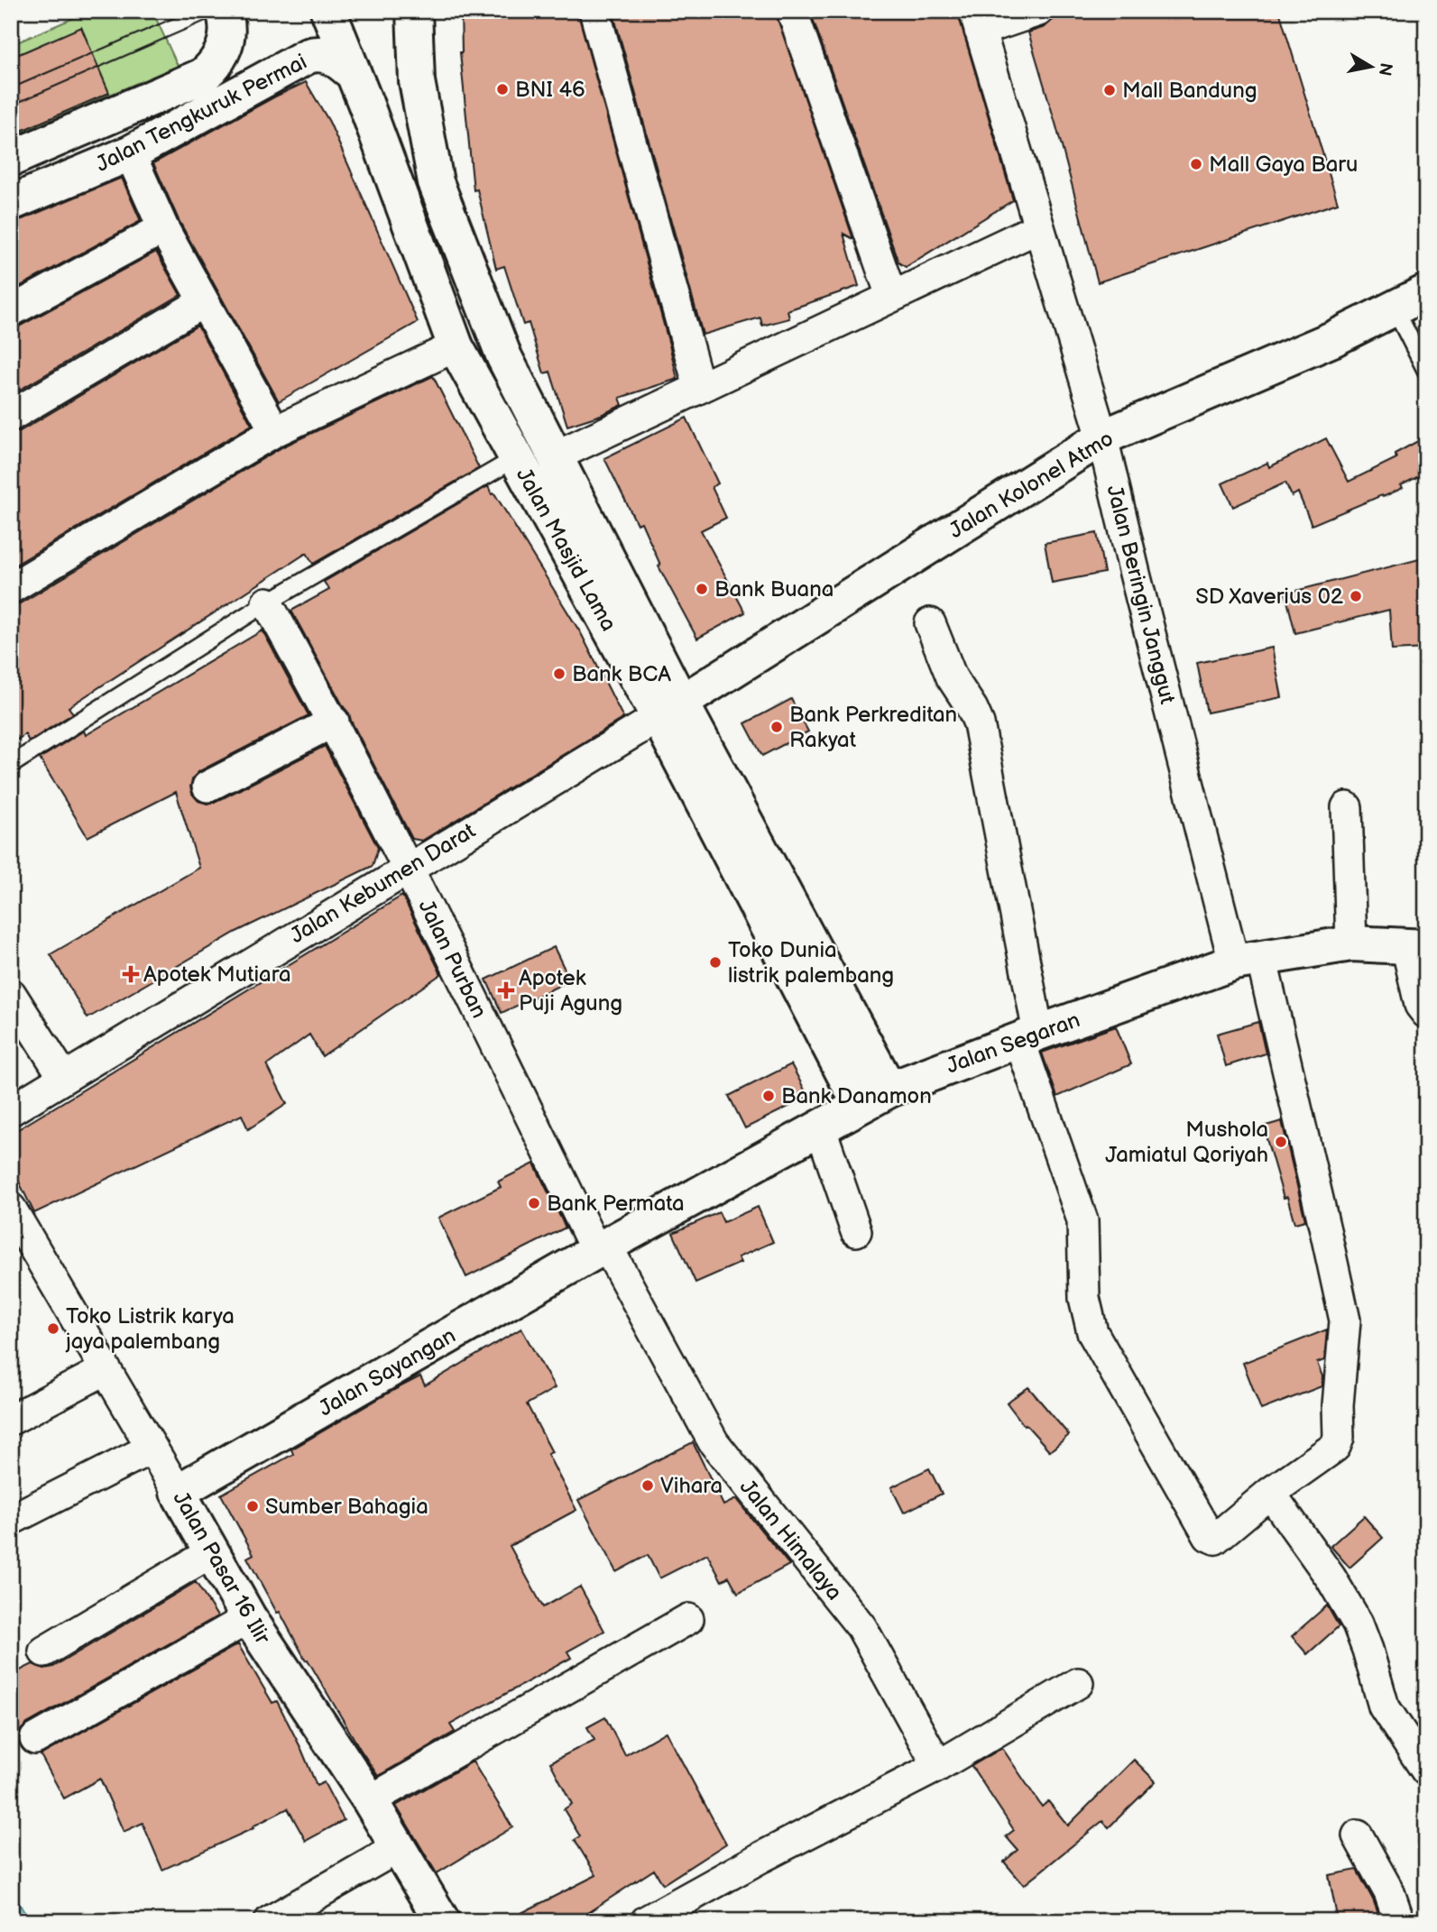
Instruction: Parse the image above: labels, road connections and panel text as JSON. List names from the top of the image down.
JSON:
{
  "streets": {
    "main road": [
      "Jalan Tengkuruk Permai",
      "Jalan Kolonel Atmo",
      "Jalan Masjid Lama",
      "Jalan Segaran",
      "Jalan Sayangan",
      "Jalan Pasar 16 Ilir"
    ],
    "street": [
      "Jalan Beringin Janggut",
      "Jalan Kebumen Darat",
      "Jalan Purban",
      "Jalan Himalaya"
    ]
  },
  "crossings": [
    ["Jalan Tengkuruk Permai", "Jalan Masjid Lama"],
    ["Jalan Kolonel Atmo", "Jalan Masjid Lama"],
    ["Jalan Kolonel Atmo", "Jalan Beringin Janggut"],
    ["Jalan Kolonel Atmo", "Jalan Kebumen Darat"],
    ["Jalan Masjid Lama", "Jalan Kebumen Darat"],
    ["Jalan Masjid Lama", "Jalan Segaran"],
    ["Jalan Beringin Janggut", "Jalan Segaran"],
    ["Jalan Kebumen Darat", "Jalan Purban"],
    ["Jalan Purban", "Jalan Segaran"],
    ["Jalan Purban", "Jalan Sayangan"],
    ["Jalan Purban", "Jalan Himalaya"],
    ["Jalan Segaran", "Jalan Sayangan"],
    ["Jalan Segaran", "Jalan Himalaya"],
    ["Jalan Sayangan", "Jalan Himalaya"],
    ["Jalan Sayangan", "Jalan Pasar 16 Ilir"]
  ],
  "places": {
    "other": [
      "BNI 46",
      "Mall Bandung",
      "Mall Gaya Baru",
      "Bank Buana",
      "SD Xaverius 02",
      "Bank BCA",
      "Bank Perkreditan Rakyat",
      "Toko Dunia listrik palembang",
      "Bank Danamon",
      "Mushola Jamiatul Qoriyah",
      "Bank Permata",
      "Toko Listrik karya jaya palembang",
      "Vihara",
      "Sumber Bahagia"
    ],
    "health": ["Apotek Mutiara", "Apotek Puji Agung"]
  },
  "north": "right"
}
